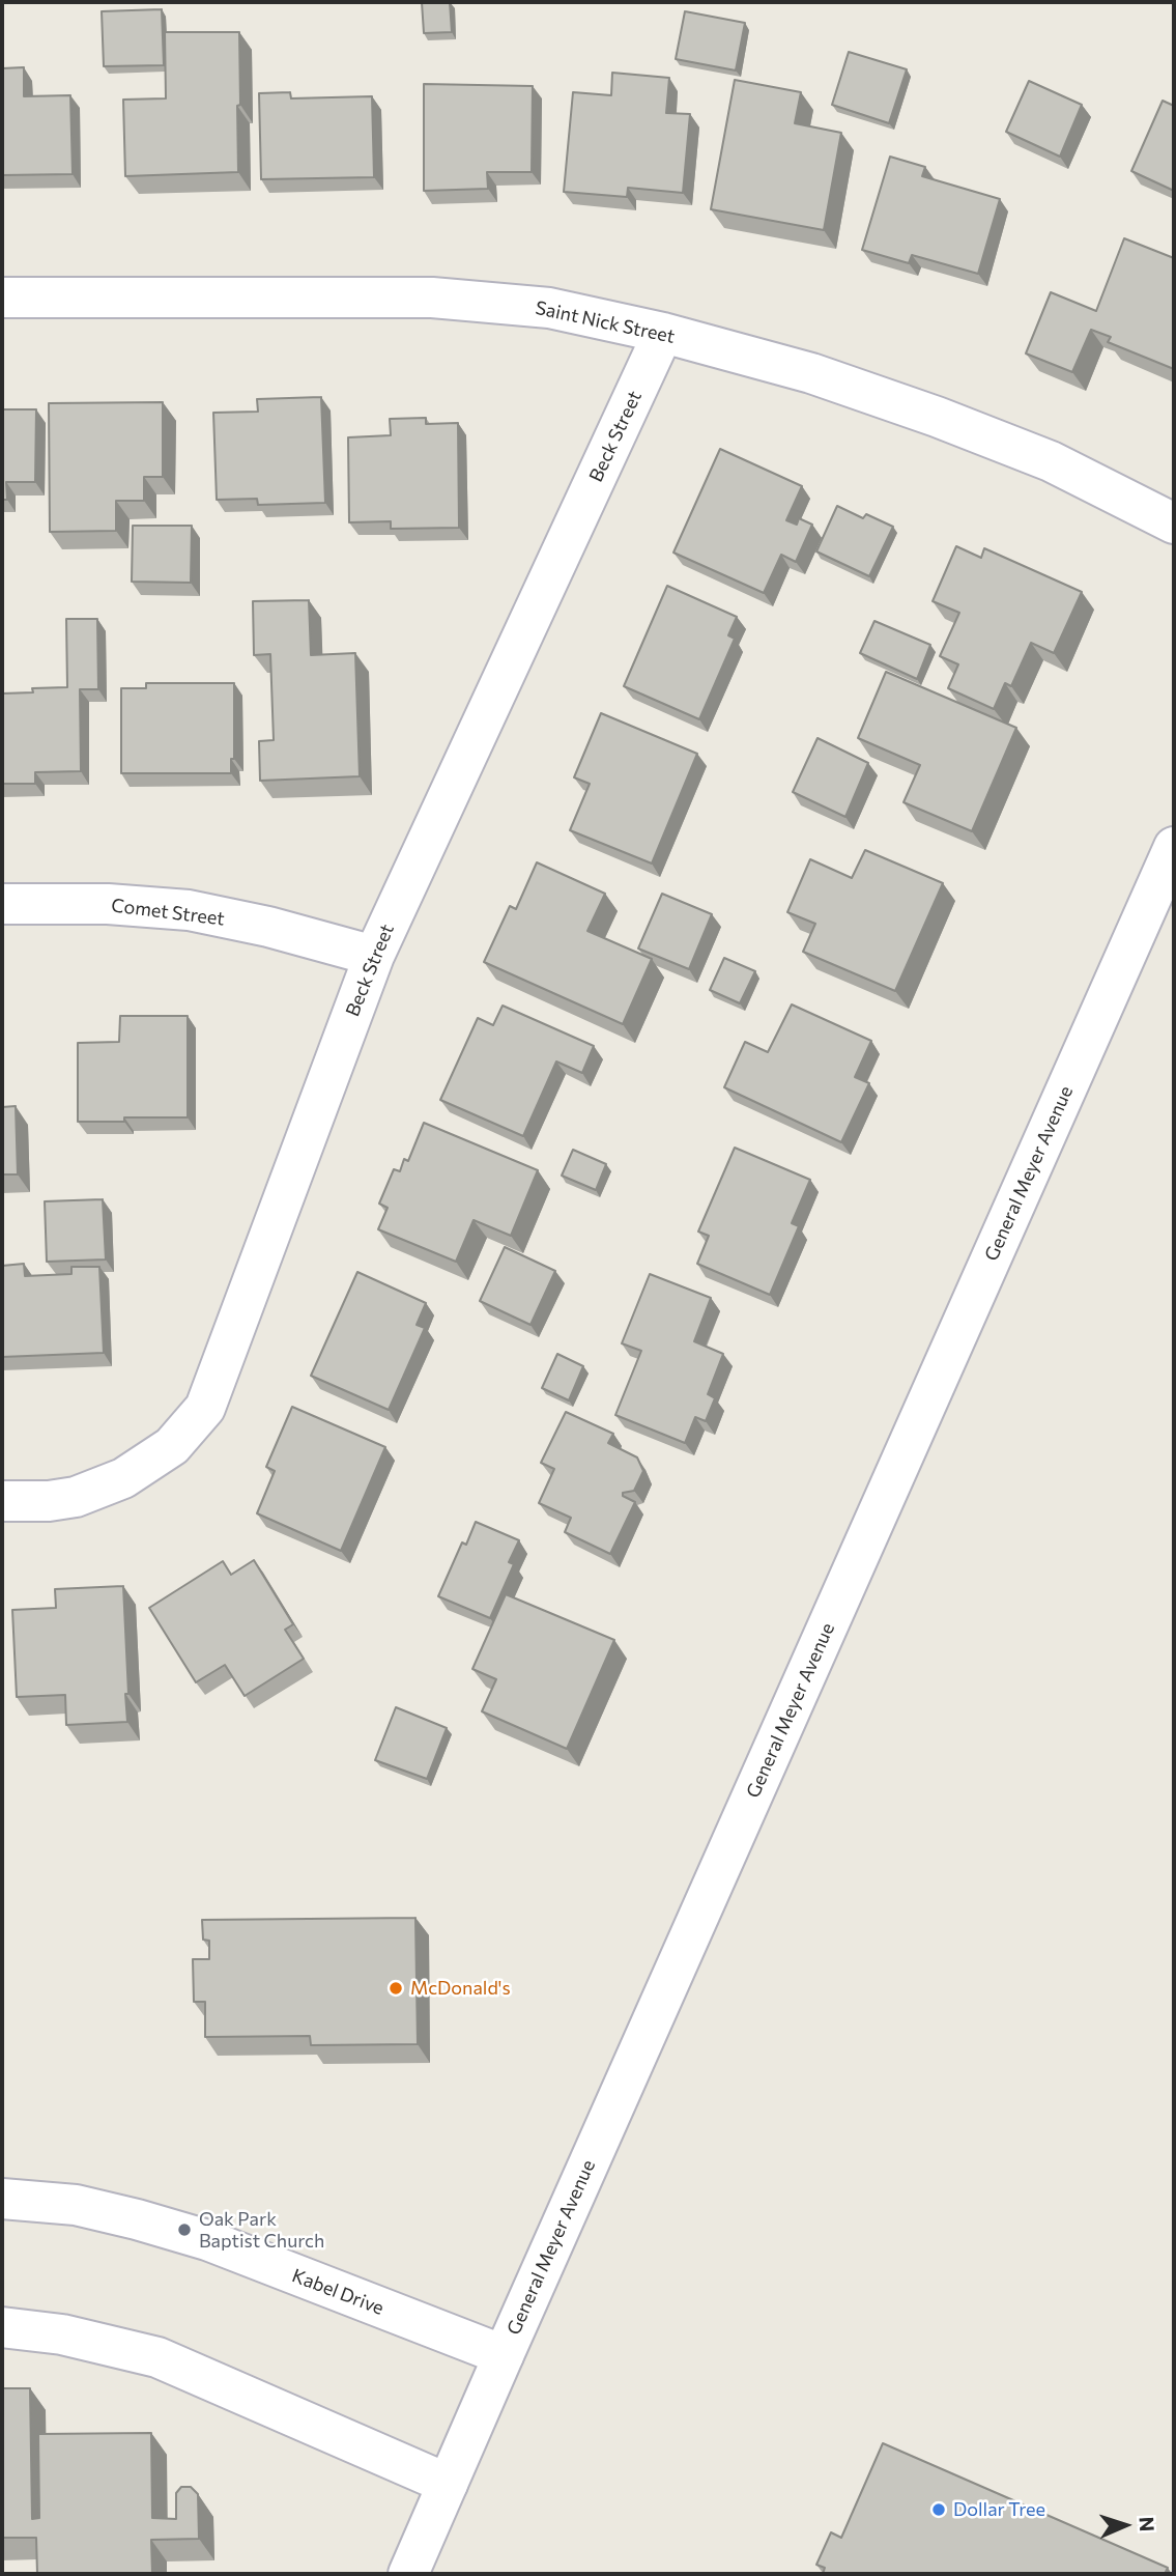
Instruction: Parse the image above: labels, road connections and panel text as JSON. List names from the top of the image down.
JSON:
{
  "streets": {
    "street": [
      "Saint Nick Street",
      "Beck Street",
      "Comet Street",
      "General Meyer Avenue",
      "Kabel Drive"
    ]
  },
  "crossings": [
    ["Saint Nick Street", "Beck Street"],
    ["Beck Street", "Comet Street"],
    ["General Meyer Avenue", "Kabel Drive"]
  ],
  "places": ["McDonald's", "Oak Park Baptist Church", "Dollar Tree"],
  "north": "right"
}
